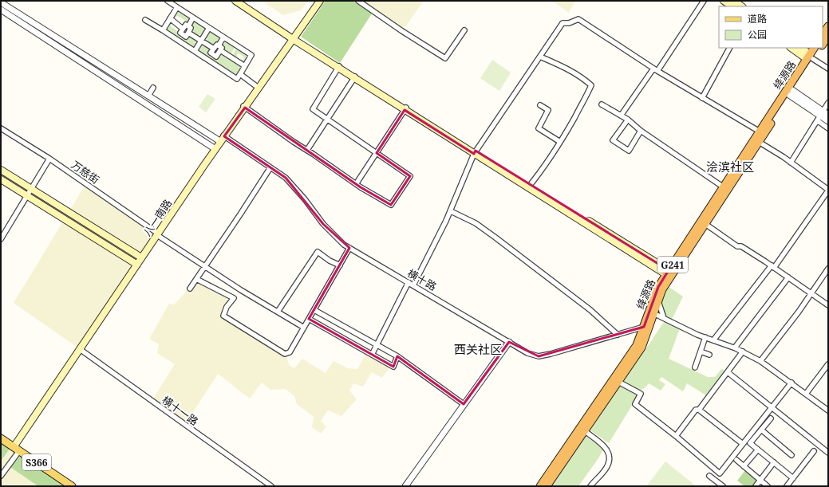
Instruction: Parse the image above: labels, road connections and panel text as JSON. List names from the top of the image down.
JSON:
{
  "streets": {
    "highway": ["绛源路", "G241"],
    "main road": ["八一南路", "S366"],
    "street": ["万慈街", "横十路", "横十一路"]
  },
  "crossings": [
    ["绛源路", "横十路"],
    ["万慈街", "八一南路"],
    ["八一南路", "横十路"],
    ["八一南路", "横十一路"],
    ["八一南路", "S366"]
  ],
  "districts": ["浍滨社区", "西关社区"],
  "legend": ["道路", "公园"]
}
